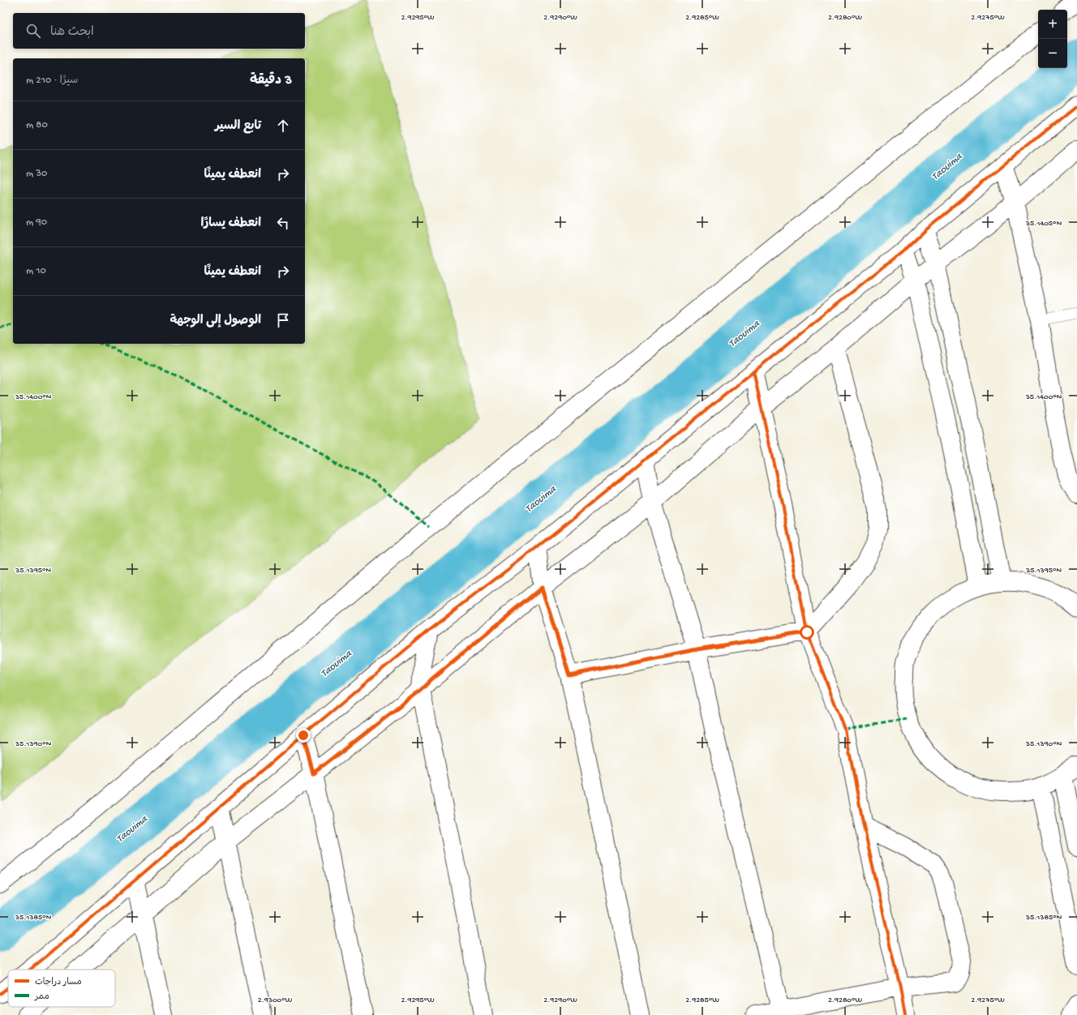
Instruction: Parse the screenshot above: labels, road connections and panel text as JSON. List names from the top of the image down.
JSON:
{
  "water": ["Taouima"],
  "legend": ["مسار دراجات", "ممر"],
  "page": {
    "map_buttons": ["+", "−"],
    "search": "ابحث هنا",
    "heading": ["3 دقيقة", "سيرًا · 210 m"],
    "list": [
      ["تابع السير", "80 m"],
      ["انعطف يمينًا", "30 m"],
      ["انعطف يسارًا", "90 m"],
      ["انعطف يمينًا", "10 m"],
      "الوصول إلى الوجهة"
    ]
  },
  "coordinates": [
    "2.9295°W",
    "2.9290°W",
    "2.9285°W",
    "2.9280°W",
    "2.9275°W",
    "35.1405°N",
    "35.1400°N",
    "35.1395°N",
    "35.1390°N",
    "35.1385°N",
    "2.9300°W"
  ]
}
